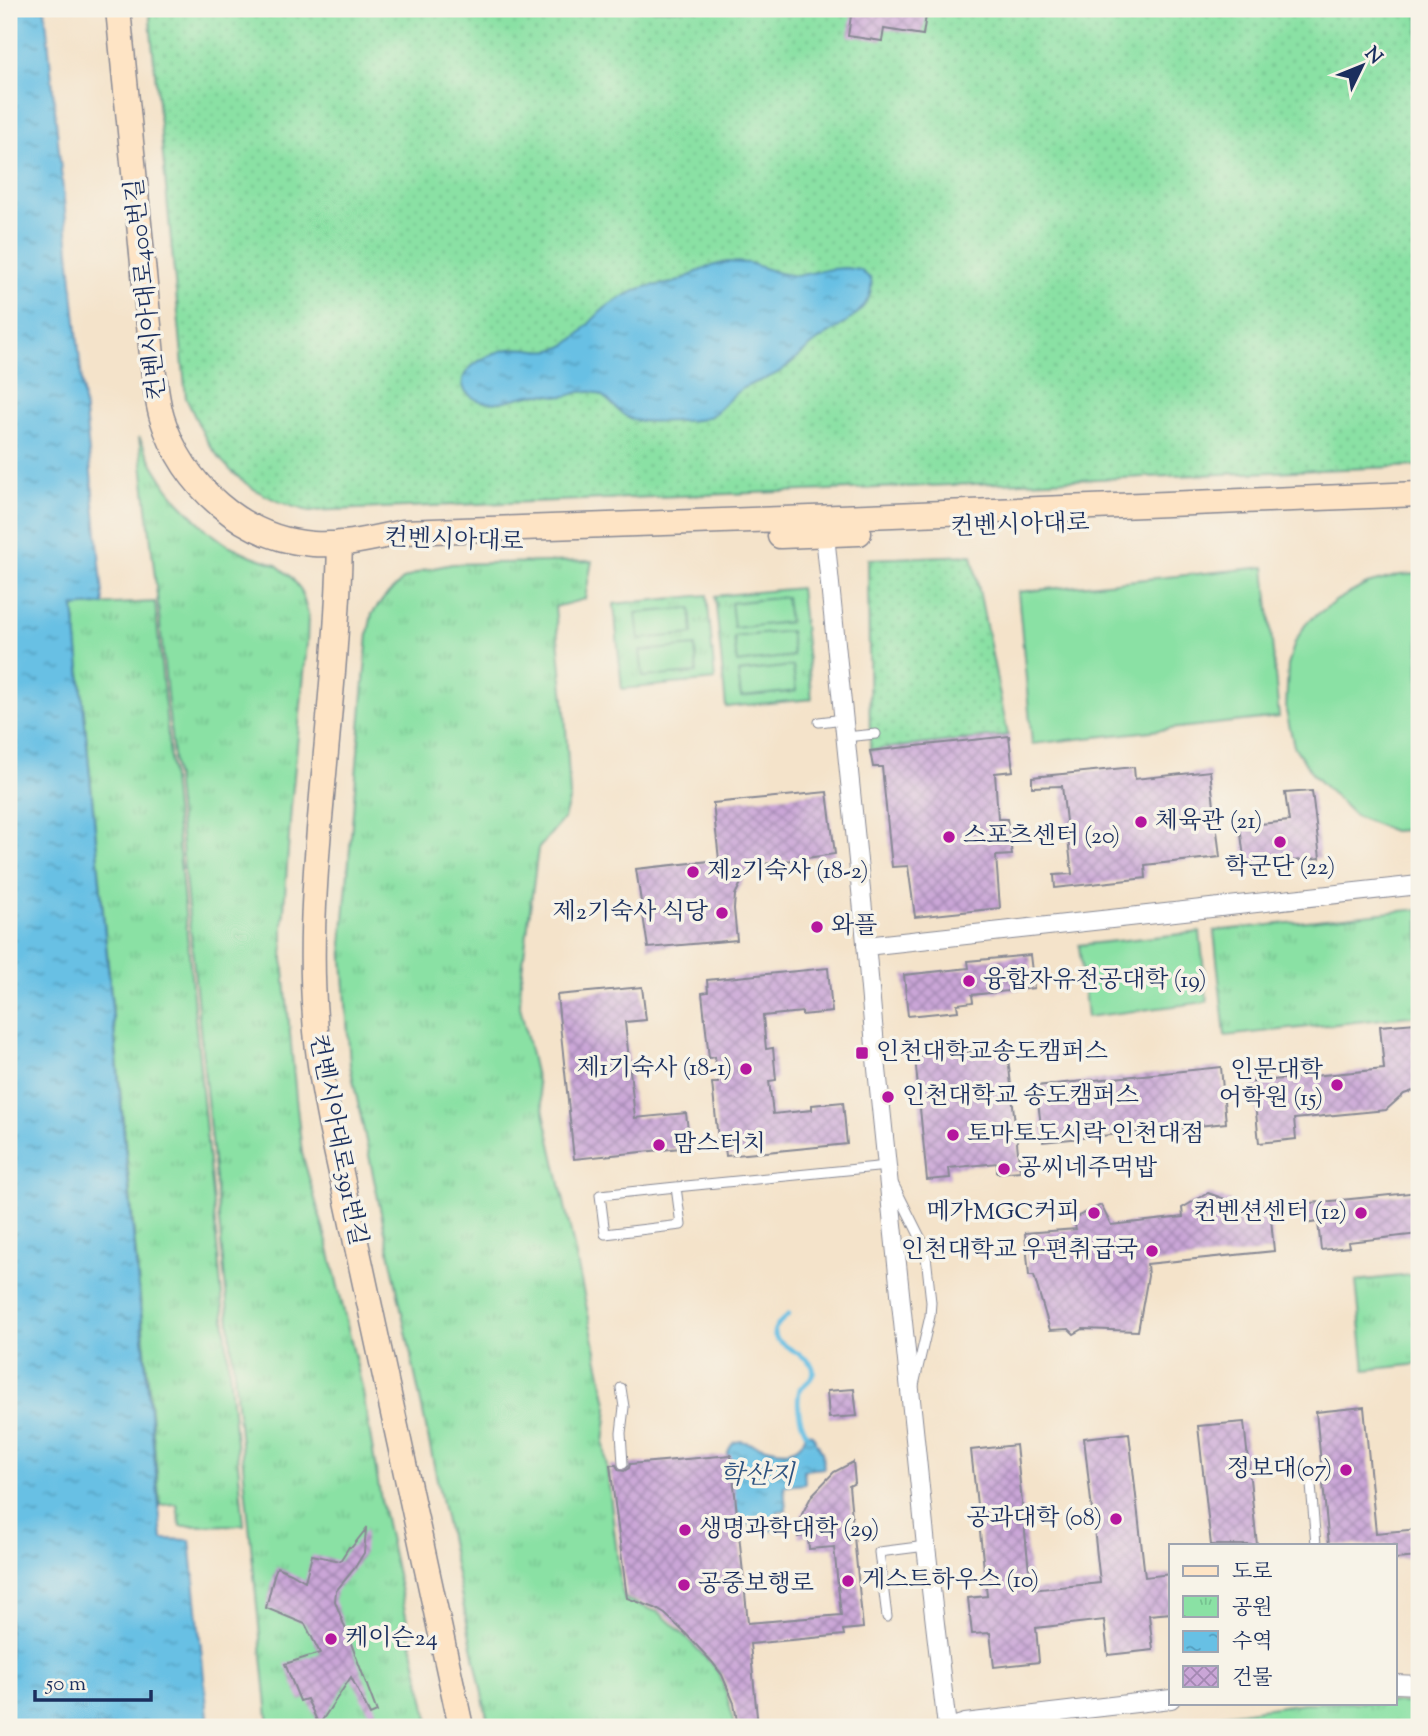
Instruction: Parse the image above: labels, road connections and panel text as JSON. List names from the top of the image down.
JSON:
{
  "streets": {
    "main road": ["컨벤시아대로400번길", "컨벤시아대로", "컨벤시아대로391번길"]
  },
  "crossings": [
    ["컨벤시아대로400번길", "컨벤시아대로"],
    ["컨벤시아대로400번길", "컨벤시아대로391번길"]
  ],
  "water": ["학산지"],
  "places": {
    "other": [
      "체육관 (21)",
      "스포츠센터 (20)",
      "학군단 (22)",
      "제2기숙사 (18-2)",
      "제2기숙사 식당",
      "와플",
      "융합자유전공대학 (19)",
      "제1기숙사 (18-1)",
      "인문대학 어학원 (15)",
      "인천대학교 송도캠퍼스",
      "토마토도시락 인천대점",
      "맘스터치",
      "공씨네주먹밥",
      "메가MGC커피",
      "컨벤션센터 (12)",
      "인천대학교 우편취급국",
      "정보대(07)",
      "공과대학 (08)",
      "생명과학대학 (29)",
      "게스트하우스 (10)",
      "공중보행로",
      "케이슨24"
    ],
    "transit": ["인천대학교송도캠퍼스"]
  },
  "legend": [
    "도로",
    "공원",
    "수역",
    "건물"
  ],
  "scale_bar": "50 m",
  "north": "top right"
}
